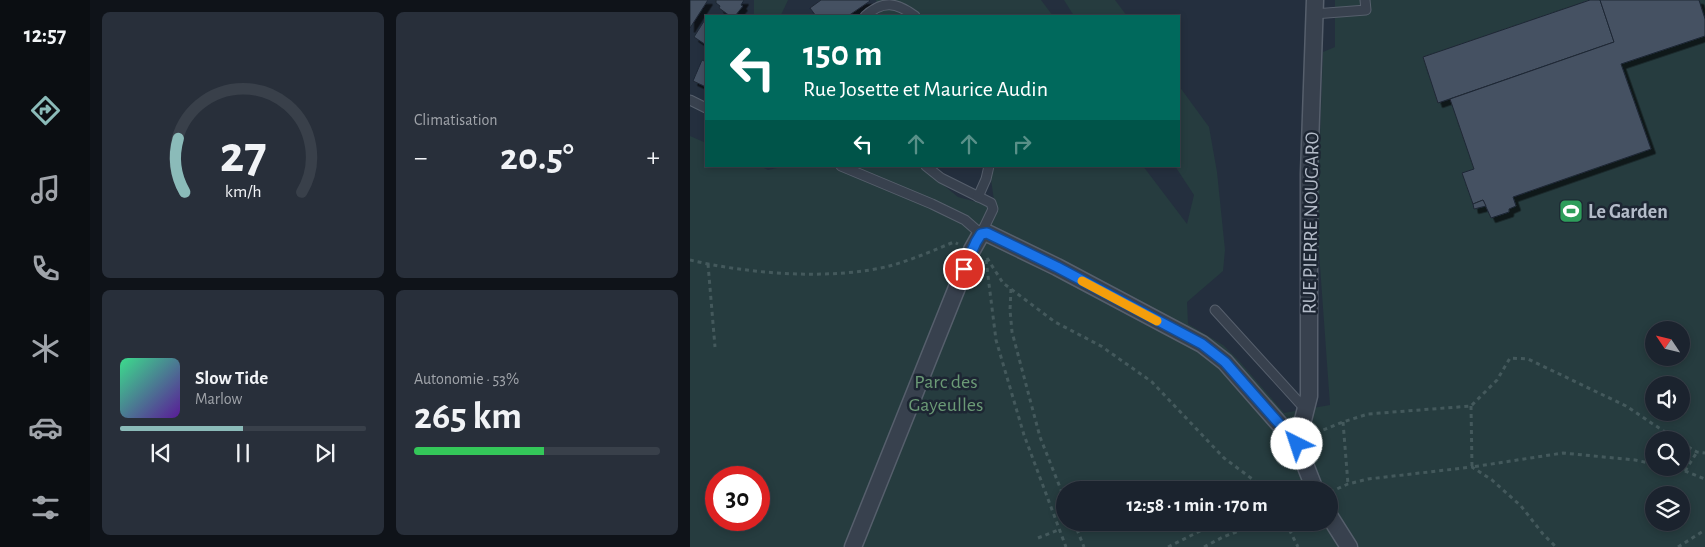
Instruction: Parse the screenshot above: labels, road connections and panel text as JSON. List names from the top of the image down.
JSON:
{
  "streets": {
    "street": ["RUE PIERRE NOUGARO"]
  },
  "parks": ["Parc des Gayeulles"],
  "places": {
    "sports": ["Le Garden"]
  },
  "north": "top left",
  "page": {
    "tabs": "12:57",
    "tile": [
      "Climatisation",
      ["Autonomie · 53%", "265 km"]
    ],
    "turn": ["150 m", "Rue Josette et Maurice Audin"],
    "heat": ["−", "20.5°", "+"],
    "song": ["Slow Tide", "Marlow"],
    "limit": "30",
    "trip": "12:58 · 1 min · 170 m",
    "gauge": ["27", "km/h"]
  }
}
